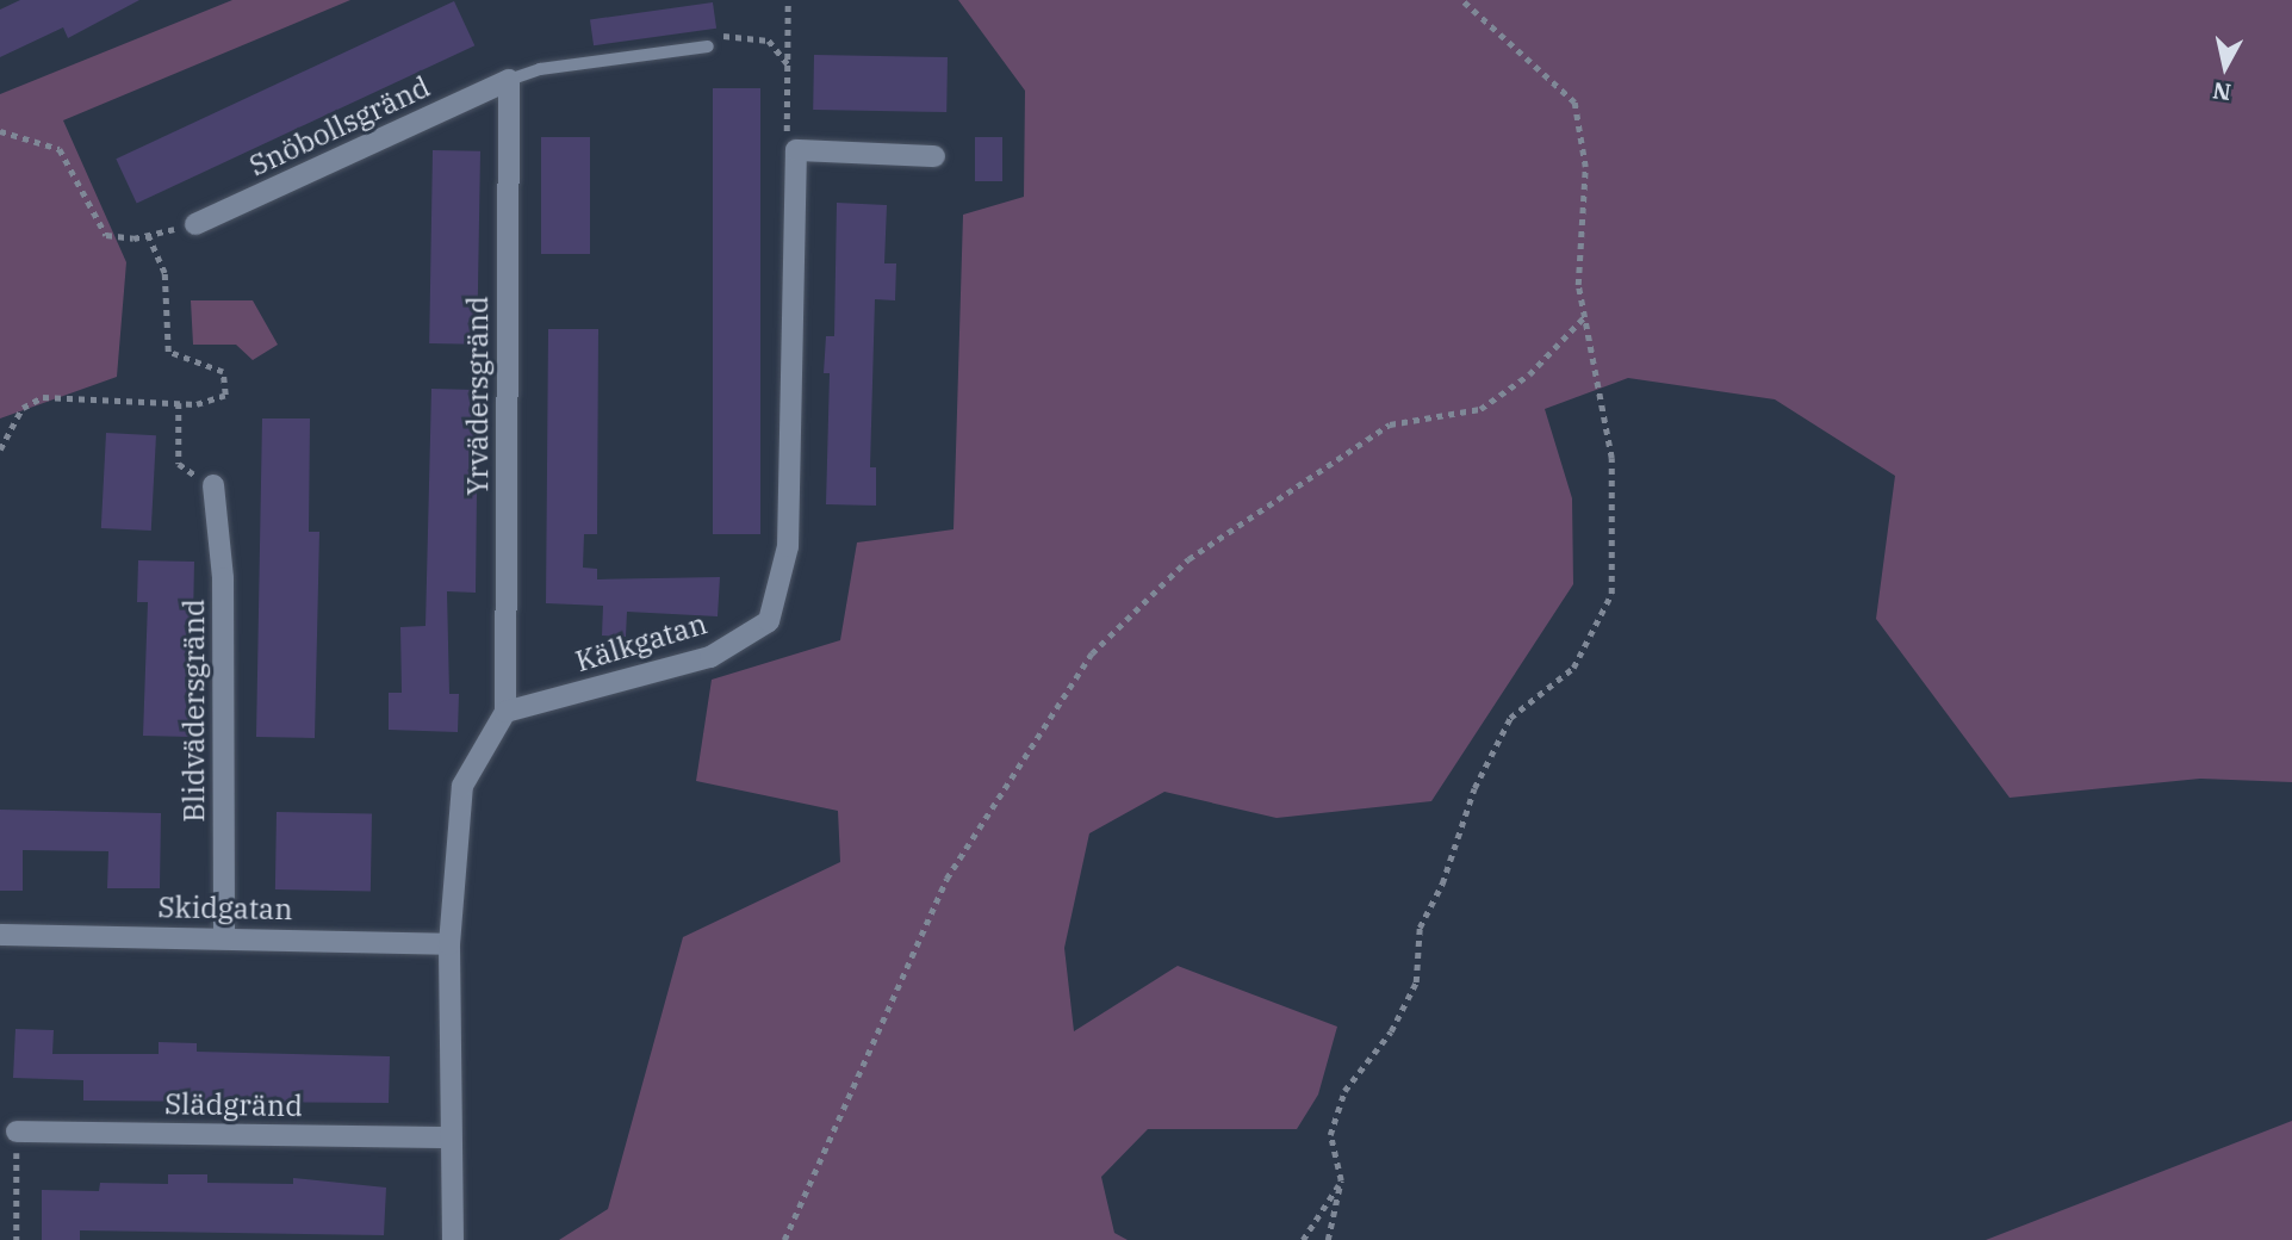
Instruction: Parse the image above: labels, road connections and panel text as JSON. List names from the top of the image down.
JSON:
{
  "streets": {
    "street": [
      "Snöbollsgränd",
      "Yrvädersgränd",
      "Kälkgatan",
      "Blidvädersgränd",
      "Skidgatan",
      "Slädgränd"
    ]
  },
  "crossings": [
    ["Snöbollsgränd", "Yrvädersgränd"],
    ["Yrvädersgränd", "Kälkgatan"],
    ["Blidvädersgränd", "Skidgatan"]
  ],
  "north": "bottom"
}
